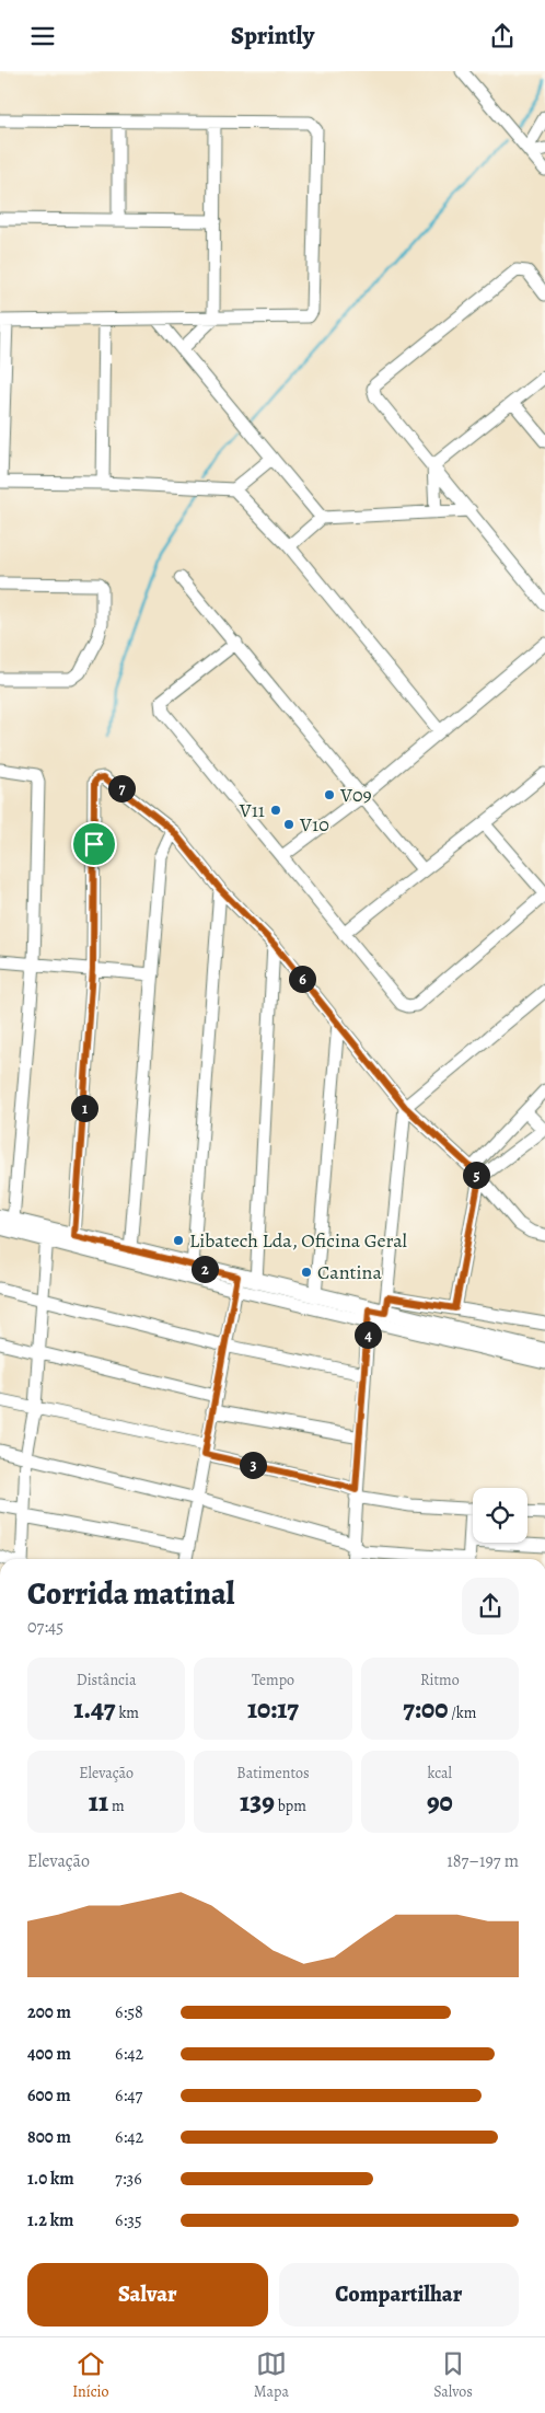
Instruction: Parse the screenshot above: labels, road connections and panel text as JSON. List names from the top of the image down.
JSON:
{
  "places": [
    "V09",
    "V11",
    "V10",
    "Libatech Lda, Oficina Geral",
    "Cantina"
  ],
  "page": {
    "header": "Sprintly",
    "pins": [
      "7",
      "6",
      "1",
      "5",
      "2",
      "4",
      "3"
    ],
    "heading": ["Corrida matinal", "07:45"],
    "stats": [
      ["Distância", "1.47 km"],
      ["Tempo", "10:17"],
      ["Ritmo", "7:00 /km"],
      ["Elevação", "11 m"],
      ["Batimentos", "139 bpm"],
      ["kcal", "90"]
    ],
    "chart": ["Elevação", "187–197 m"],
    "list": [
      {
        "name": "200 m",
        "note": "6:58"
      },
      {
        "name": "400 m",
        "note": "6:42"
      },
      {
        "name": "600 m",
        "note": "6:47"
      },
      {
        "name": "800 m",
        "note": "6:42"
      },
      {
        "name": "1.0 km",
        "note": "7:36"
      },
      {
        "name": "1.2 km",
        "note": "6:35"
      }
    ],
    "buttons": ["Salvar", "Compartilhar"],
    "tabs": ["Início", "Mapa", "Salvos"]
  }
}
